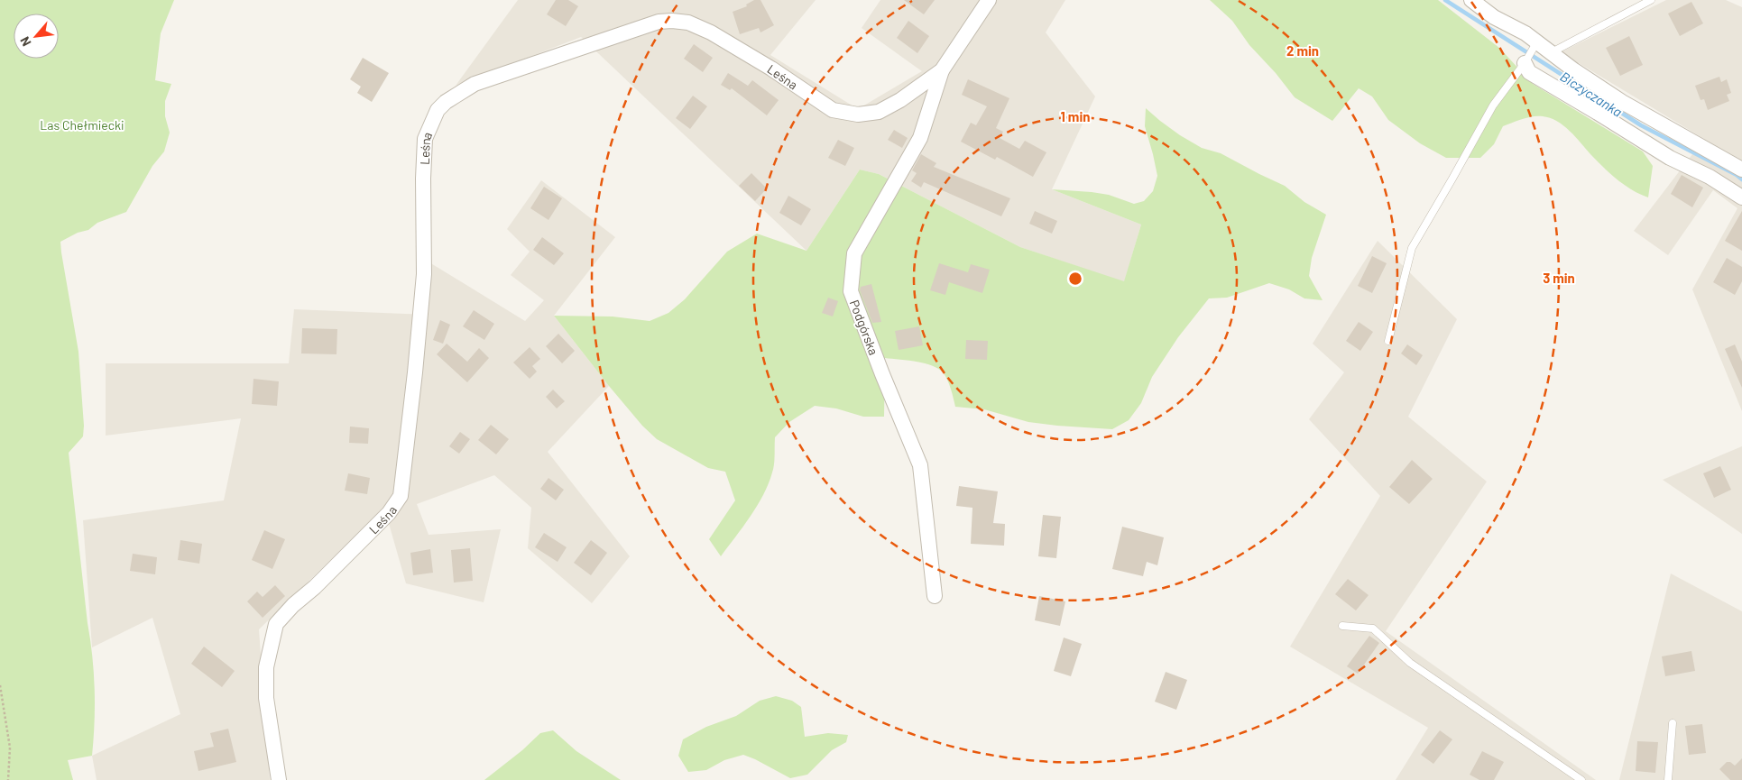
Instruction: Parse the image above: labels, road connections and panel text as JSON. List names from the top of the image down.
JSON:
{
  "streets": {
    "street": ["Leśna", "Podgórska"]
  },
  "crossings": [
    ["Leśna", "Podgórska"]
  ],
  "water": ["Biczyczanka"],
  "parks": ["Las Chełmiecki"],
  "north": "bottom left",
  "rings": ["2 min", "1 min", "3 min"]
}
